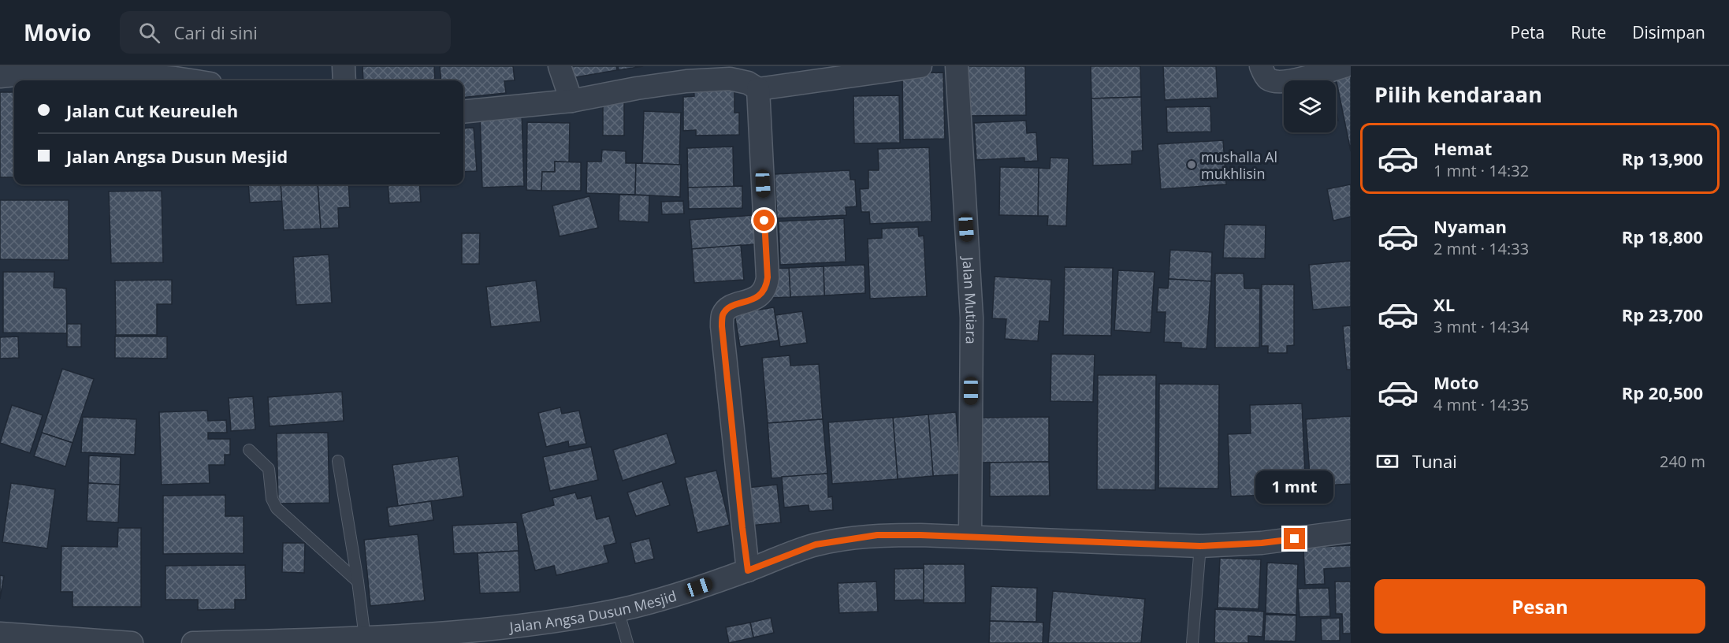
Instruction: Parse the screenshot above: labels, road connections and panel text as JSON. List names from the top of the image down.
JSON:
{
  "streets": {
    "street": ["Jalan Mutiara", "Jalan Angsa Dusun Mesjid"]
  },
  "crossings": [
    ["Jalan Mutiara", "Jalan Angsa Dusun Mesjid"]
  ],
  "places": ["mushalla Al mukhlisin"],
  "page": {
    "header": "Movio",
    "search": "Cari di sini",
    "nav": ["Peta", "Rute", "Disimpan"],
    "heading": "Pilih kendaraan",
    "banner": ["Jalan Cut Keureuleh", "Jalan Angsa Dusun Mesjid"],
    "list": [
      {
        "name": "Hemat",
        "note": "1 mnt · 14:32",
        "value": "Rp 13,900"
      },
      {
        "name": "Nyaman",
        "note": "2 mnt · 14:33",
        "value": "Rp 18,800"
      },
      {
        "name": "XL",
        "note": "3 mnt · 14:34",
        "value": "Rp 23,700"
      },
      {
        "name": "Moto",
        "note": "4 mnt · 14:35",
        "value": "Rp 20,500"
      }
    ],
    "pay": ["Tunai", "240 m"],
    "bubble": "1 mnt",
    "buttons": "Pesan"
  }
}
